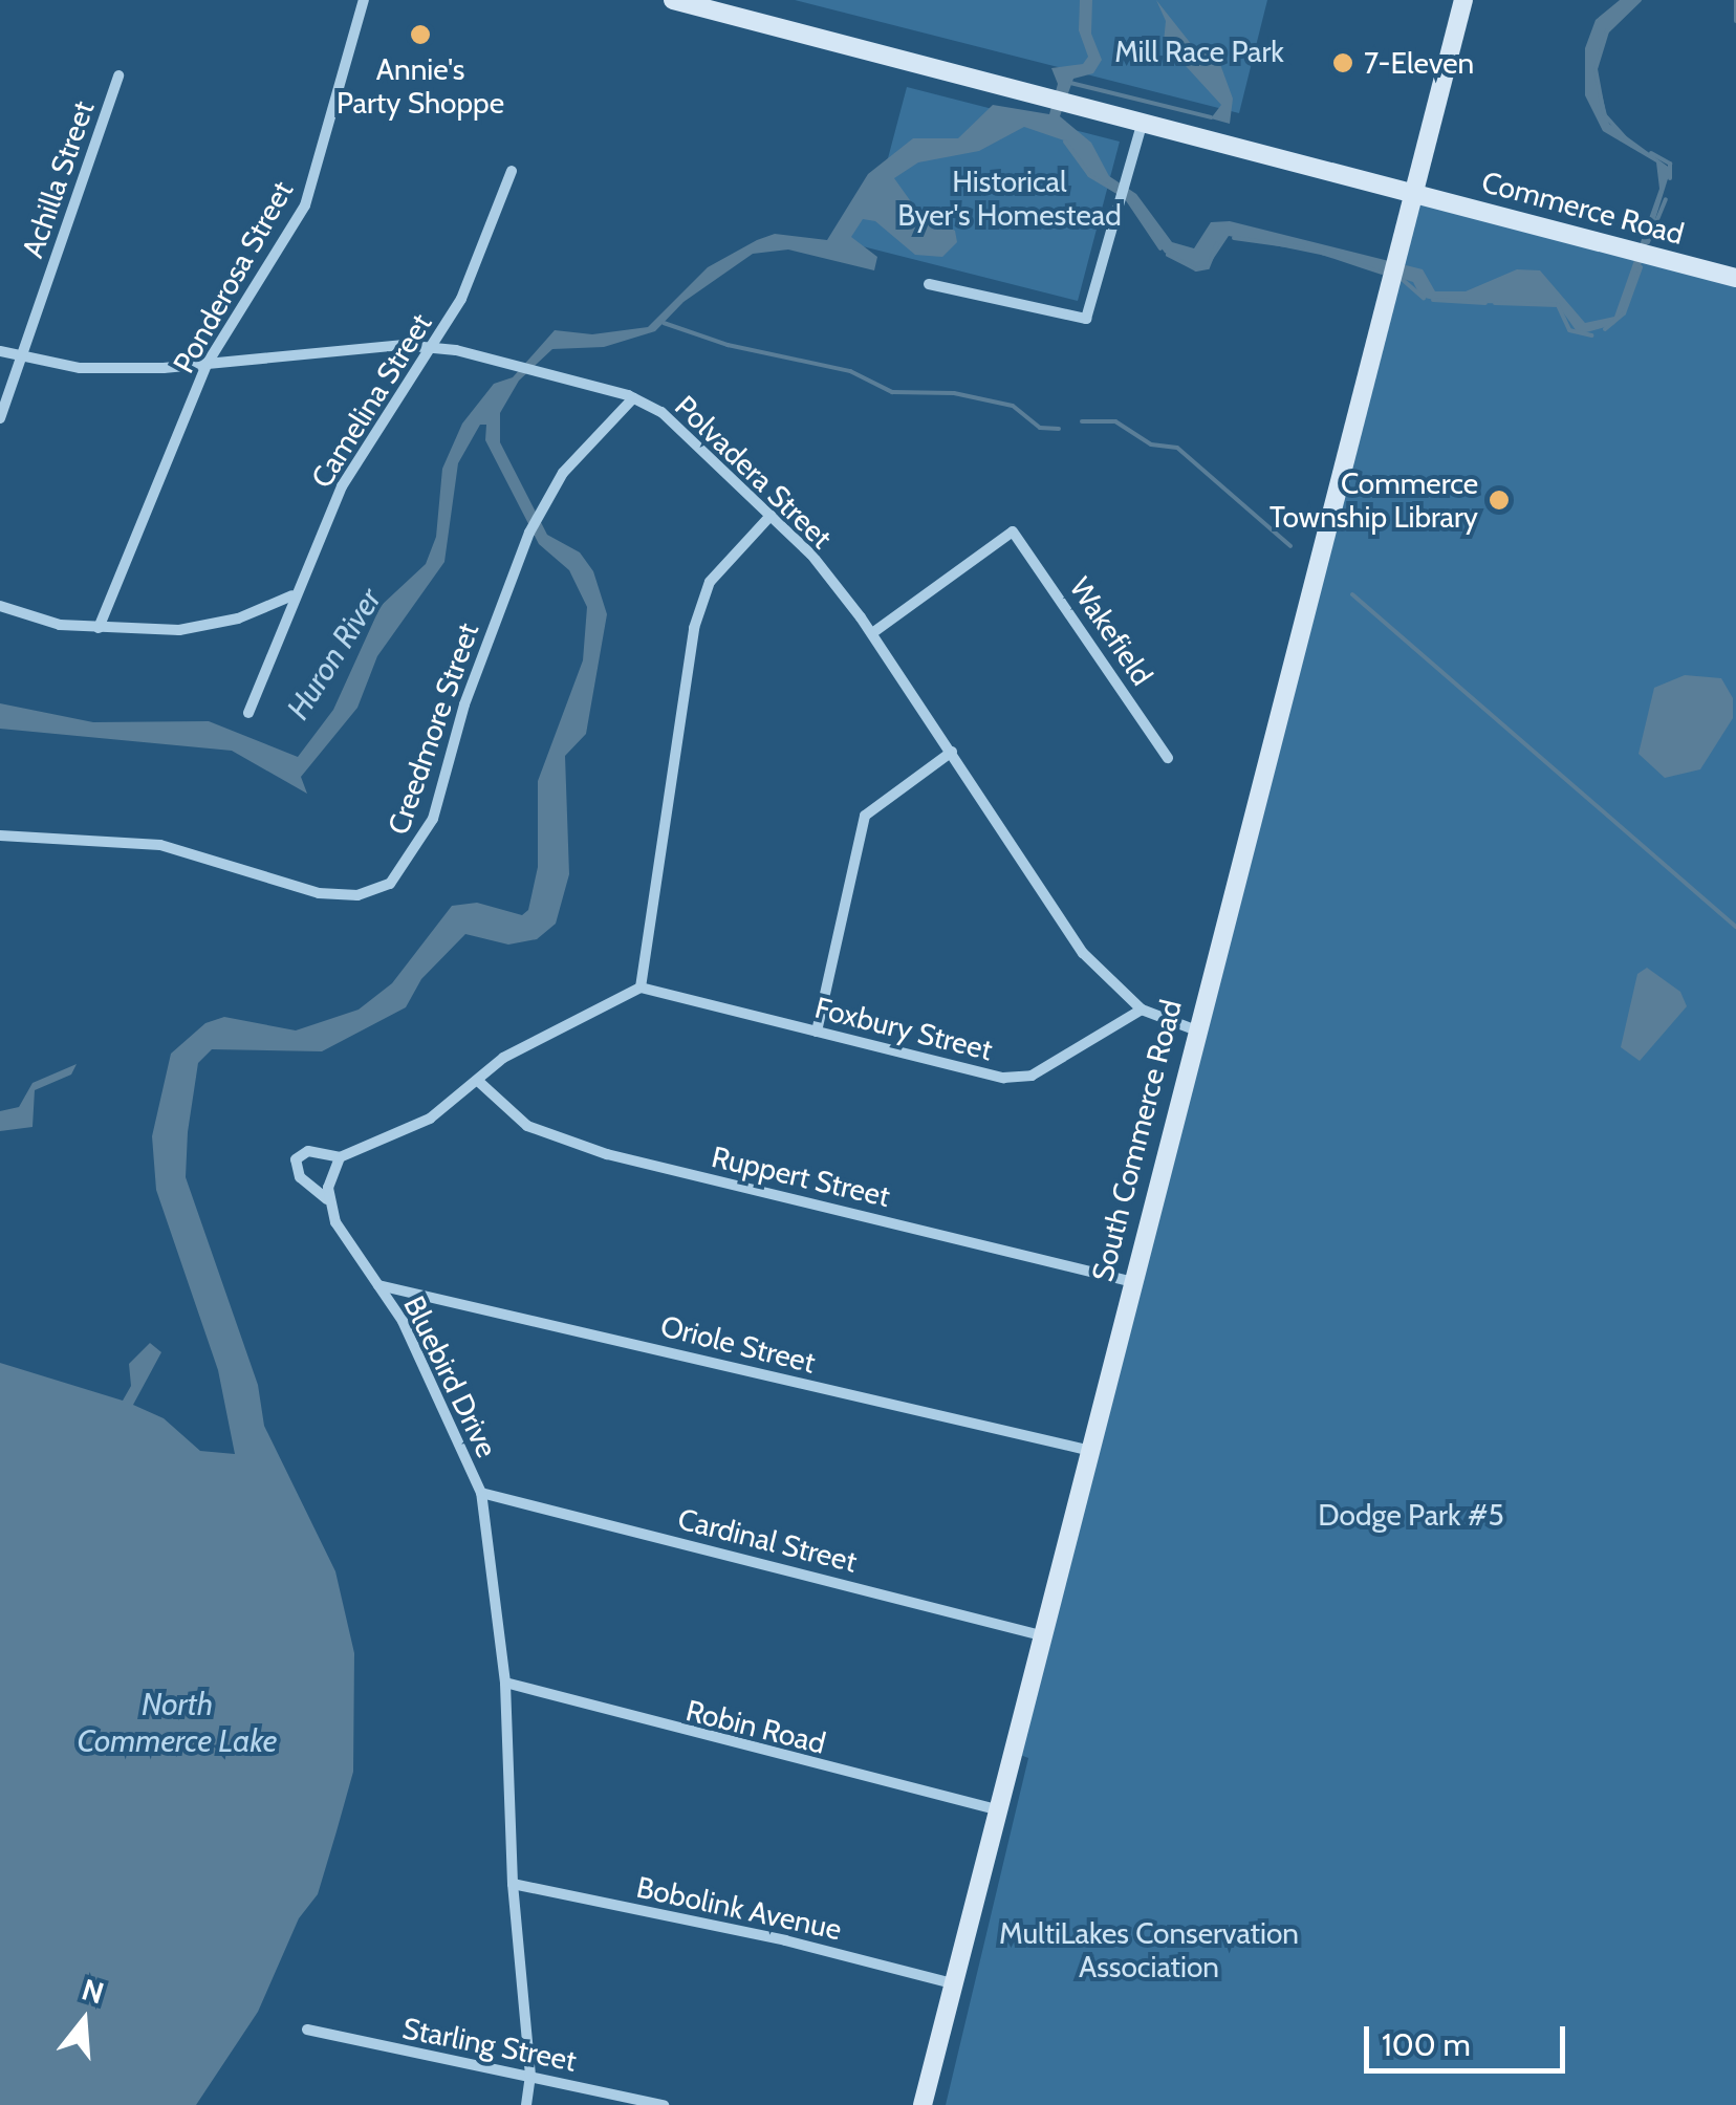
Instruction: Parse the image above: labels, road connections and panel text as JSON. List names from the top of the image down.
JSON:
{
  "streets": {
    "street": [
      "Achilla Street",
      "Commerce Road",
      "Ponderosa Street",
      "Camelina Street",
      "Polvadera Street",
      "Wakefield",
      "Creedmore Street",
      "Foxbury Street",
      "South Commerce Road",
      "Ruppert Street",
      "Oriole Street",
      "Bluebird Drive",
      "Cardinal Street",
      "Robin Road",
      "Bobolink Avenue",
      "Starling Street"
    ]
  },
  "crossings": [
    ["Achilla Street", "Polvadera Street"],
    ["Commerce Road", "South Commerce Road"],
    ["Ponderosa Street", "Polvadera Street"],
    ["Camelina Street", "Polvadera Street"],
    ["Polvadera Street", "Wakefield"],
    ["Polvadera Street", "Creedmore Street"],
    ["Polvadera Street", "Foxbury Street"],
    ["Polvadera Street", "South Commerce Road"],
    ["South Commerce Road", "Ruppert Street"],
    ["South Commerce Road", "Oriole Street"],
    ["South Commerce Road", "Cardinal Street"],
    ["South Commerce Road", "Robin Road"],
    ["South Commerce Road", "Bobolink Avenue"],
    ["Oriole Street", "Bluebird Drive"],
    ["Bluebird Drive", "Cardinal Street"],
    ["Bluebird Drive", "Robin Road"],
    ["Bluebird Drive", "Bobolink Avenue"],
    ["Bluebird Drive", "Starling Street"]
  ],
  "water": ["Huron River", "North Commerce Lake"],
  "parks": [
    "Mill Race Park",
    "Historical Byer's Homestead",
    "Dodge Park #5",
    "MultiLakes Conservation Association"
  ],
  "places": ["Annie's Party Shoppe", "7-Eleven", "Commerce Township Library"],
  "scale_bar": "100 m",
  "north": "top"
}
